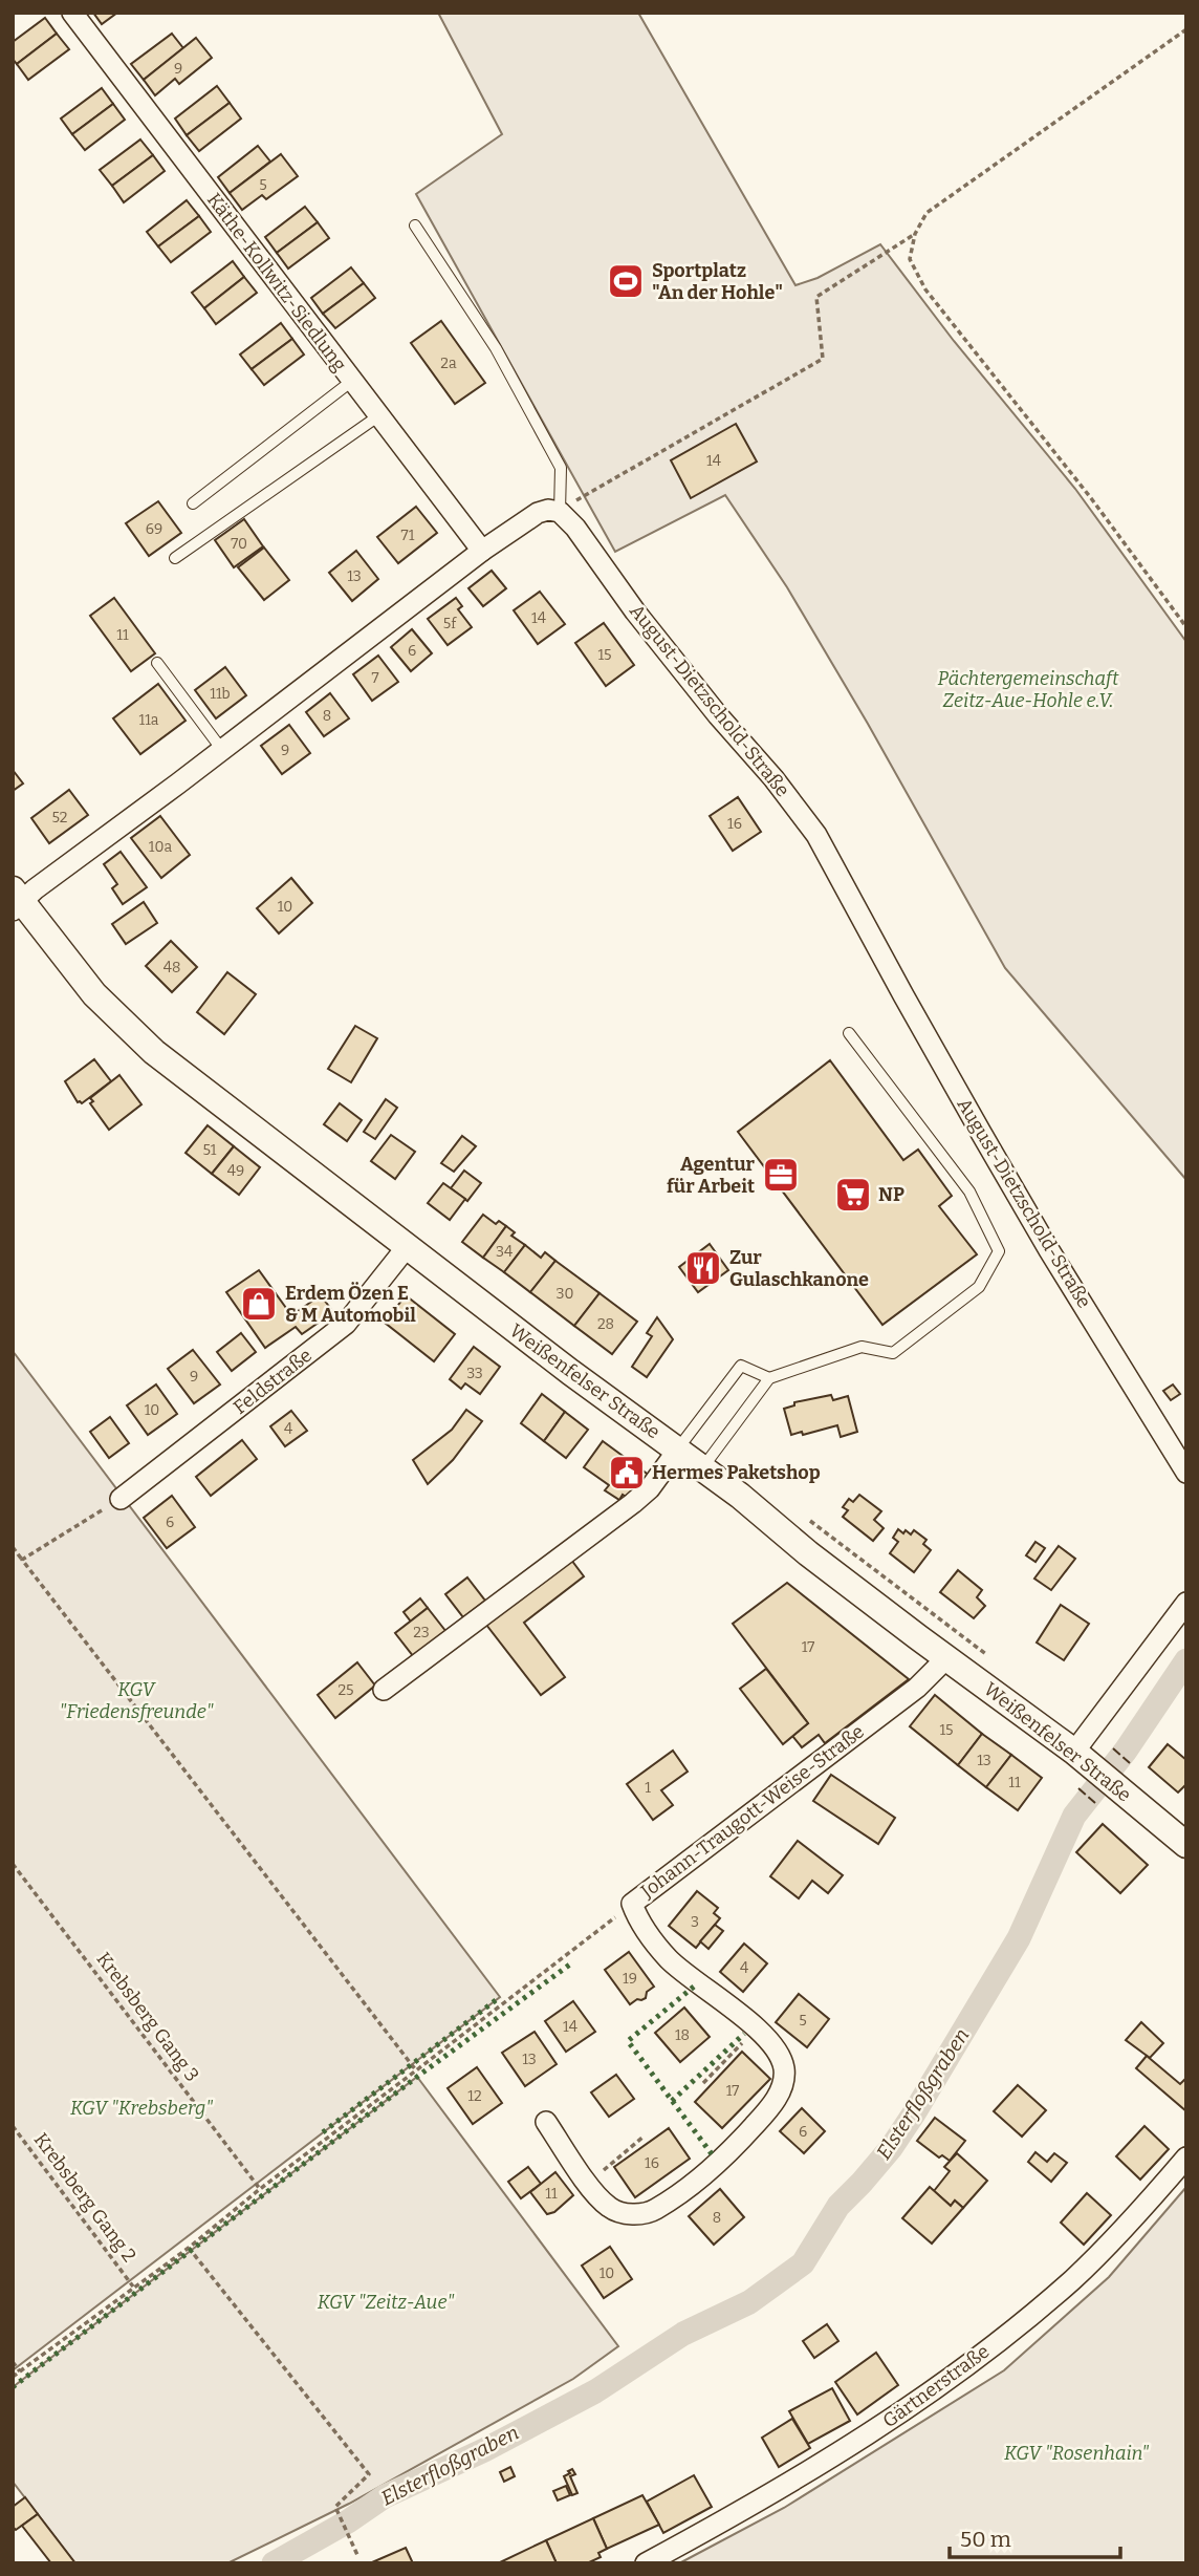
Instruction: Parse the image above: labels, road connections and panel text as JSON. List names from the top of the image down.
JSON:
{
  "streets": {
    "street": [
      "Käthe-Kollwitz-Siedlung",
      "August-Dietzschold-Straße",
      "Feldstraße",
      "Weißenfelser Straße",
      "Johann-Traugott-Weise-Straße",
      "Gärtnerstraße"
    ],
    "path": ["Krebsberg Gang 3", "Krebsberg Gang 2"]
  },
  "crossings": [
    ["Feldstraße", "Weißenfelser Straße"],
    ["Weißenfelser Straße", "Johann-Traugott-Weise-Straße"]
  ],
  "water": ["Elsterfloßgraben"],
  "parks": [
    "Pächtergemeinschaft Zeitz-Aue-Hohle e.V.",
    "KGV \"Friedensfreunde\"",
    "KGV \"Krebsberg\"",
    "KGV \"Zeitz-Aue\"",
    "KGV \"Rosenhain\""
  ],
  "places": {
    "sports": ["Sportplatz \"An der Hohle\""],
    "office": ["Agentur für Arbeit"],
    "supermarket": ["NP"],
    "restaurant": ["Zur Gulaschkanone"],
    "shop": ["Erdem Özen E & M Automobil"],
    "public building": ["Hermes Paketshop"]
  },
  "house_numbers": [
    "9",
    "5",
    "2a",
    "14",
    "69",
    "71",
    "70",
    "13",
    "14",
    "5f",
    "11",
    "6",
    "15",
    "7",
    "11b",
    "8",
    "11a",
    "9",
    "52",
    "16",
    "10a",
    "10",
    "48",
    "51",
    "49",
    "34",
    "30",
    "28",
    "33",
    "9",
    "10",
    "4",
    "6",
    "23",
    "17",
    "25",
    "15",
    "13",
    "11",
    "1",
    "3",
    "4",
    "19",
    "5",
    "14",
    "18",
    "13",
    "17",
    "12",
    "6",
    "16",
    "11",
    "8",
    "10"
  ],
  "scale_bar": "50 m"
}
